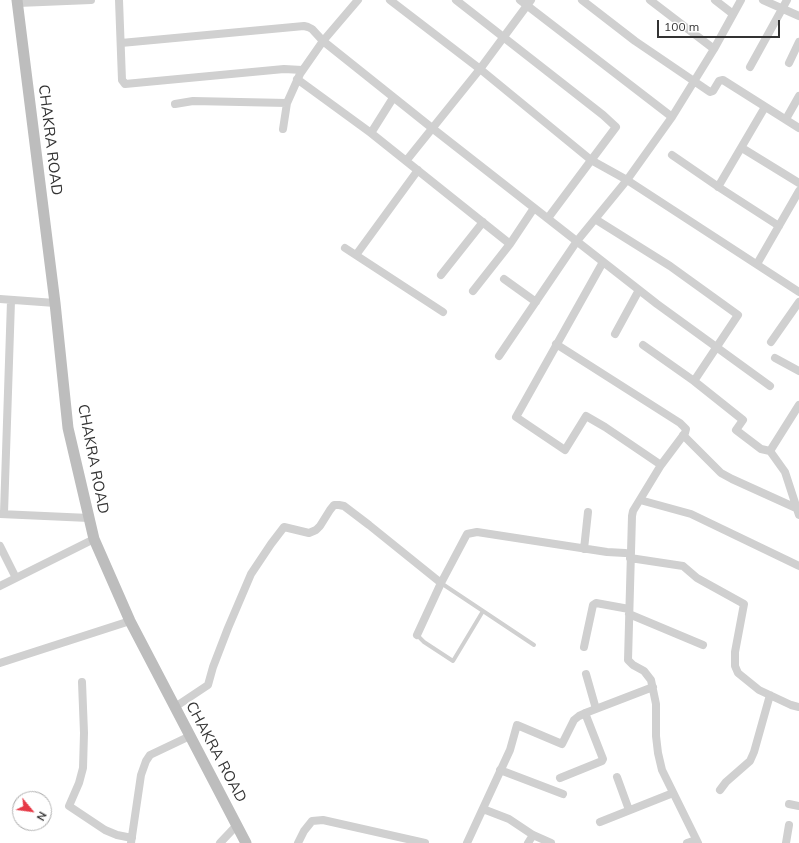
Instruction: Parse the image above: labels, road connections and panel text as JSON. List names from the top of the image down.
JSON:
{
  "streets": {
    "main road": ["CHAKRA ROAD"]
  },
  "scale_bar": "100 m",
  "north": "bottom right"
}
